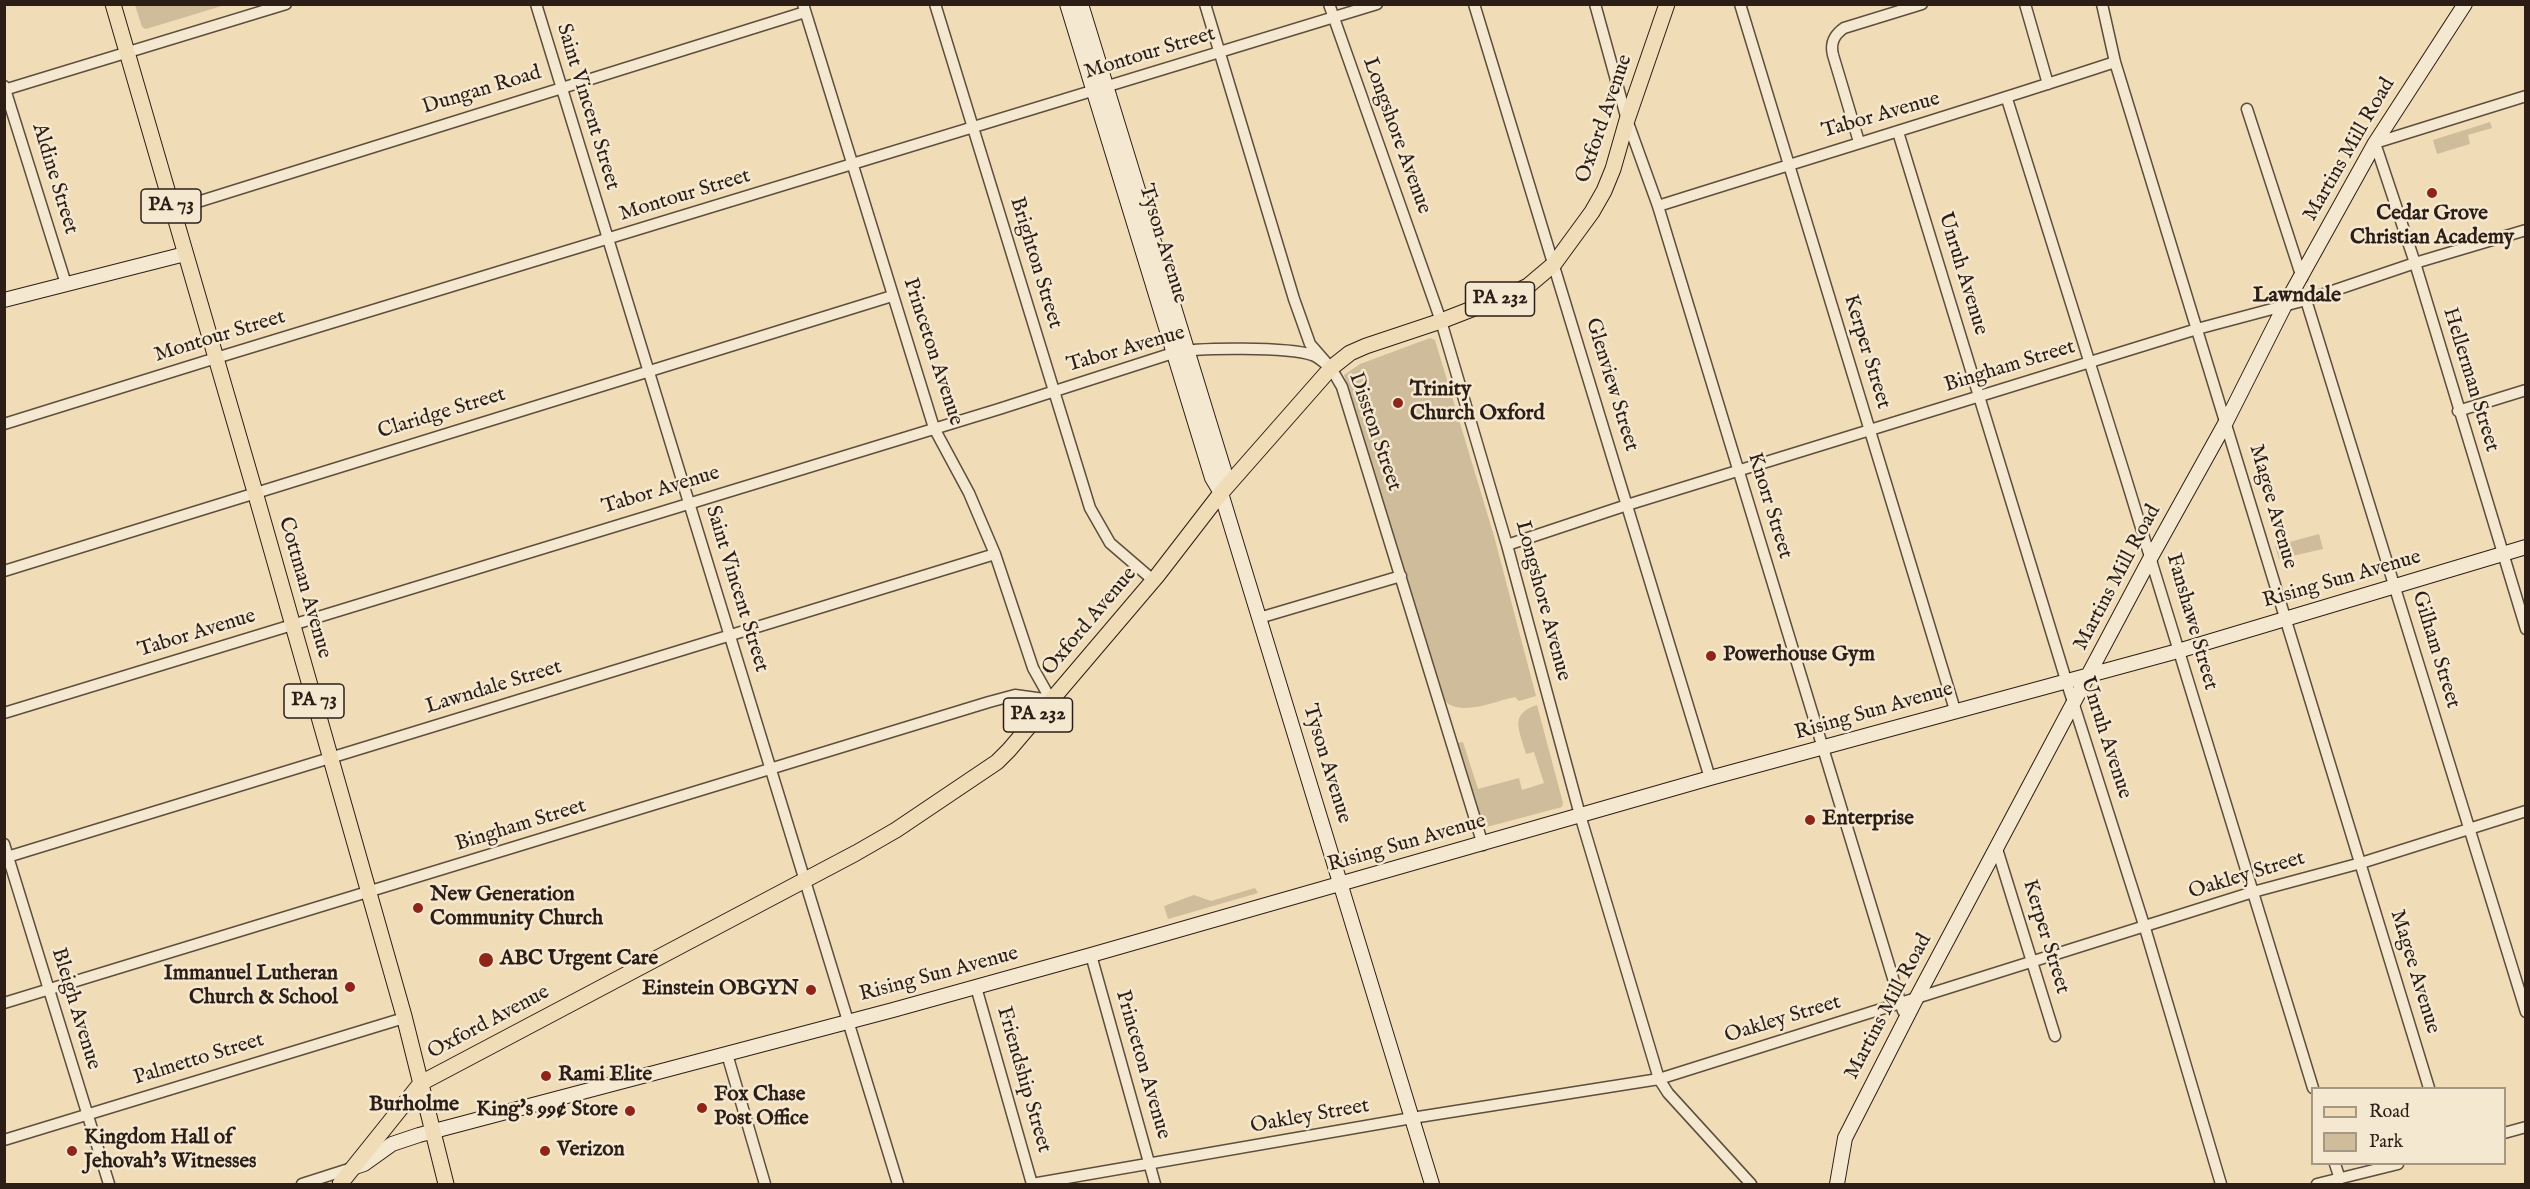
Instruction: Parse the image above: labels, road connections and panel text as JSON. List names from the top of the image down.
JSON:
{
  "streets": {
    "main road": [
      "Oxford Avenue",
      "PA 73",
      "PA 232",
      "Cottman Avenue"
    ],
    "street": [
      "Montour Street",
      "Dungan Road",
      "Saint Vincent Street",
      "Tabor Avenue",
      "Longshore Avenue",
      "Martins Mill Road",
      "Aldine Street",
      "Tyson Avenue",
      "Brighton Street",
      "Unruh Avenue",
      "Princeton Avenue",
      "Kerper Street",
      "Bingham Street",
      "Hellerman Street",
      "Glenview Street",
      "Claridge Street",
      "Disston Street",
      "Knorr Street",
      "Magee Avenue",
      "Rising Sun Avenue",
      "Fanshawe Street",
      "Gilham Street",
      "Lawndale Street",
      "Oakley Street",
      "Bleigh Avenue",
      "Palmetto Street",
      "Friendship Street"
    ]
  },
  "crossings": [
    ["Montour Street", "Saint Vincent Street"],
    ["Montour Street", "Longshore Avenue"],
    ["Montour Street", "Tyson Avenue"],
    ["Montour Street", "Brighton Street"],
    ["Montour Street", "Princeton Avenue"],
    ["Montour Street", "Disston Street"],
    ["Montour Street", "Cottman Avenue"],
    ["Dungan Road", "Saint Vincent Street"],
    ["Dungan Road", "Princeton Avenue"],
    ["Dungan Road", "Cottman Avenue"],
    ["Saint Vincent Street", "Tabor Avenue"],
    ["Saint Vincent Street", "Oxford Avenue"],
    ["Saint Vincent Street", "Bingham Street"],
    ["Saint Vincent Street", "Claridge Street"],
    ["Saint Vincent Street", "Rising Sun Avenue"],
    ["Saint Vincent Street", "Lawndale Street"],
    ["Tabor Avenue", "Oxford Avenue"],
    ["Tabor Avenue", "Tyson Avenue"],
    ["Tabor Avenue", "Brighton Street"],
    ["Tabor Avenue", "Unruh Avenue"],
    ["Tabor Avenue", "Princeton Avenue"],
    ["Tabor Avenue", "Kerper Street"],
    ["Tabor Avenue", "Disston Street"],
    ["Tabor Avenue", "Knorr Street"],
    ["Tabor Avenue", "Magee Avenue"],
    ["Tabor Avenue", "Cottman Avenue"],
    ["Tabor Avenue", "Fanshawe Street"],
    ["Oxford Avenue", "Longshore Avenue"],
    ["Oxford Avenue", "Tyson Avenue"],
    ["Oxford Avenue", "Brighton Street"],
    ["Oxford Avenue", "Princeton Avenue"],
    ["Oxford Avenue", "Bingham Street"],
    ["Oxford Avenue", "Glenview Street"],
    ["Oxford Avenue", "Disston Street"],
    ["Oxford Avenue", "Knorr Street"],
    ["Oxford Avenue", "Rising Sun Avenue"],
    ["Oxford Avenue", "Cottman Avenue"],
    ["Longshore Avenue", "Bingham Street"],
    ["Longshore Avenue", "Rising Sun Avenue"],
    ["Longshore Avenue", "Oakley Street"],
    ["Martins Mill Road", "Unruh Avenue"],
    ["Martins Mill Road", "Kerper Street"],
    ["Martins Mill Road", "Bingham Street"],
    ["Martins Mill Road", "Hellerman Street"],
    ["Martins Mill Road", "Knorr Street"],
    ["Martins Mill Road", "Magee Avenue"],
    ["Martins Mill Road", "Rising Sun Avenue"],
    ["Martins Mill Road", "Fanshawe Street"],
    ["Martins Mill Road", "Oakley Street"],
    ["Tyson Avenue", "Rising Sun Avenue"],
    ["Tyson Avenue", "Oakley Street"],
    ["Unruh Avenue", "Bingham Street"],
    ["Unruh Avenue", "Rising Sun Avenue"],
    ["Unruh Avenue", "Oakley Street"],
    ["Princeton Avenue", "Bingham Street"],
    ["Princeton Avenue", "Claridge Street"],
    ["Princeton Avenue", "Rising Sun Avenue"],
    ["Princeton Avenue", "Lawndale Street"],
    ["Princeton Avenue", "Oakley Street"],
    ["Kerper Street", "Bingham Street"],
    ["Kerper Street", "Rising Sun Avenue"],
    ["Kerper Street", "Oakley Street"],
    ["Bingham Street", "Hellerman Street"],
    ["Bingham Street", "Glenview Street"],
    ["Bingham Street", "Knorr Street"],
    ["Bingham Street", "Magee Avenue"],
    ["Bingham Street", "Cottman Avenue"],
    ["Bingham Street", "Fanshawe Street"],
    ["Bingham Street", "Gilham Street"],
    ["Bingham Street", "Bleigh Avenue"],
    ["Hellerman Street", "Rising Sun Avenue"],
    ["Glenview Street", "Rising Sun Avenue"],
    ["Claridge Street", "Cottman Avenue"],
    ["Disston Street", "Rising Sun Avenue"],
    ["Knorr Street", "Rising Sun Avenue"],
    ["Knorr Street", "Oakley Street"],
    ["Magee Avenue", "Rising Sun Avenue"],
    ["Magee Avenue", "Oakley Street"],
    ["Rising Sun Avenue", "Cottman Avenue"],
    ["Rising Sun Avenue", "Fanshawe Street"],
    ["Rising Sun Avenue", "Gilham Street"],
    ["Rising Sun Avenue", "Friendship Street"],
    ["Cottman Avenue", "Lawndale Street"],
    ["Cottman Avenue", "Palmetto Street"],
    ["Fanshawe Street", "Oakley Street"],
    ["Gilham Street", "Oakley Street"],
    ["Lawndale Street", "Bleigh Avenue"],
    ["Oakley Street", "Friendship Street"],
    ["Bleigh Avenue", "Palmetto Street"]
  ],
  "districts": ["Lawndale", "Burholme"],
  "places": [
    "Cedar Grove Christian Academy",
    "Trinity Church Oxford",
    "Powerhouse Gym",
    "Enterprise",
    "New Generation Community Church",
    "ABC Urgent Care",
    "Immanuel Lutheran Church & School",
    "Einstein OBGYN",
    "Rami Elite",
    "Fox Chase Post Office",
    "King's 99¢ Store",
    "Kingdom Hall of Jehovah's Witnesses",
    "Verizon"
  ],
  "legend": ["Road", "Park"]
}
